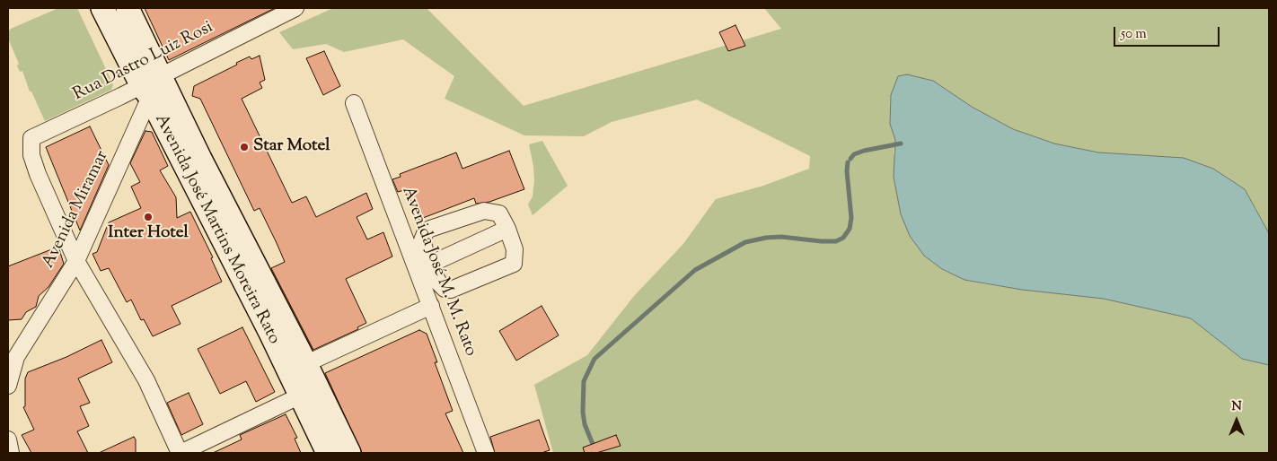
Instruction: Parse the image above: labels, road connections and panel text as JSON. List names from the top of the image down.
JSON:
{
  "streets": {
    "street": [
      "Rua Dastro Luiz Rosi",
      "Avenida Miramar",
      "Avenida José Martins Moreira Rato",
      "Avenida José M. M. Rato"
    ]
  },
  "crossings": [
    ["Rua Dastro Luiz Rosi", "Avenida Miramar"],
    ["Rua Dastro Luiz Rosi", "Avenida José Martins Moreira Rato"],
    ["Avenida Miramar", "Avenida José Martins Moreira Rato"]
  ],
  "places": ["Star Motel", "Inter Hotel"],
  "scale_bar": "50 m",
  "north": "top"
}
